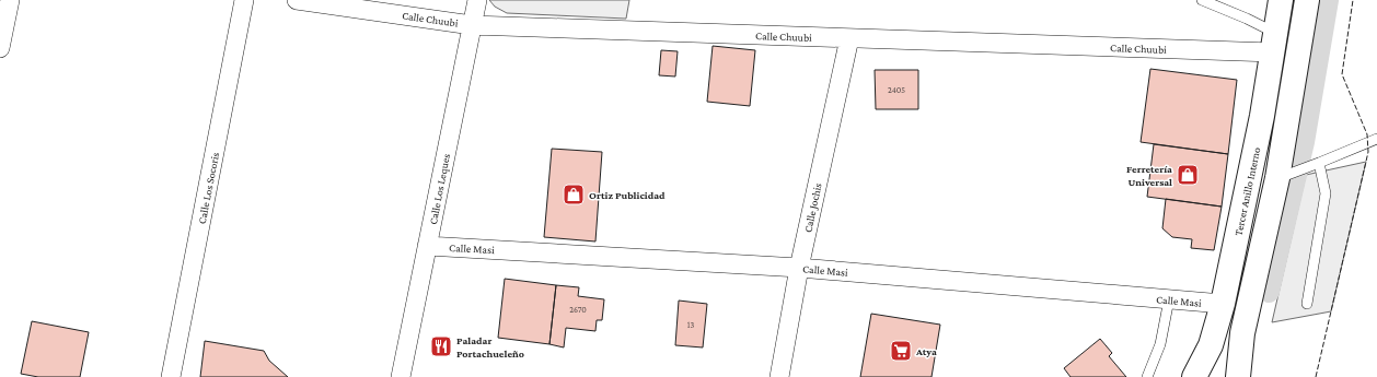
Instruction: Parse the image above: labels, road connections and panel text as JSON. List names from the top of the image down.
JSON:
{
  "streets": {
    "main road": ["Tercer Anillo Interno"],
    "street": [
      "Calle Chuubi",
      "Calle Los Socoris",
      "Calle Los Leques",
      "Calle Jochis",
      "Calle Masi"
    ]
  },
  "crossings": [
    ["Calle Chuubi", "Calle Los Leques"],
    ["Calle Chuubi", "Tercer Anillo Interno"],
    ["Calle Chuubi", "Calle Jochis"],
    ["Calle Los Leques", "Calle Masi"],
    ["Tercer Anillo Interno", "Calle Masi"],
    ["Calle Jochis", "Calle Masi"]
  ],
  "places": {
    "shop": ["Ferretería Universal", "Ortiz Publicidad"],
    "restaurant": ["Paladar Portachueleño"],
    "supermarket": ["Atya"]
  },
  "house_numbers": ["2405", "2670", "13"]
}
